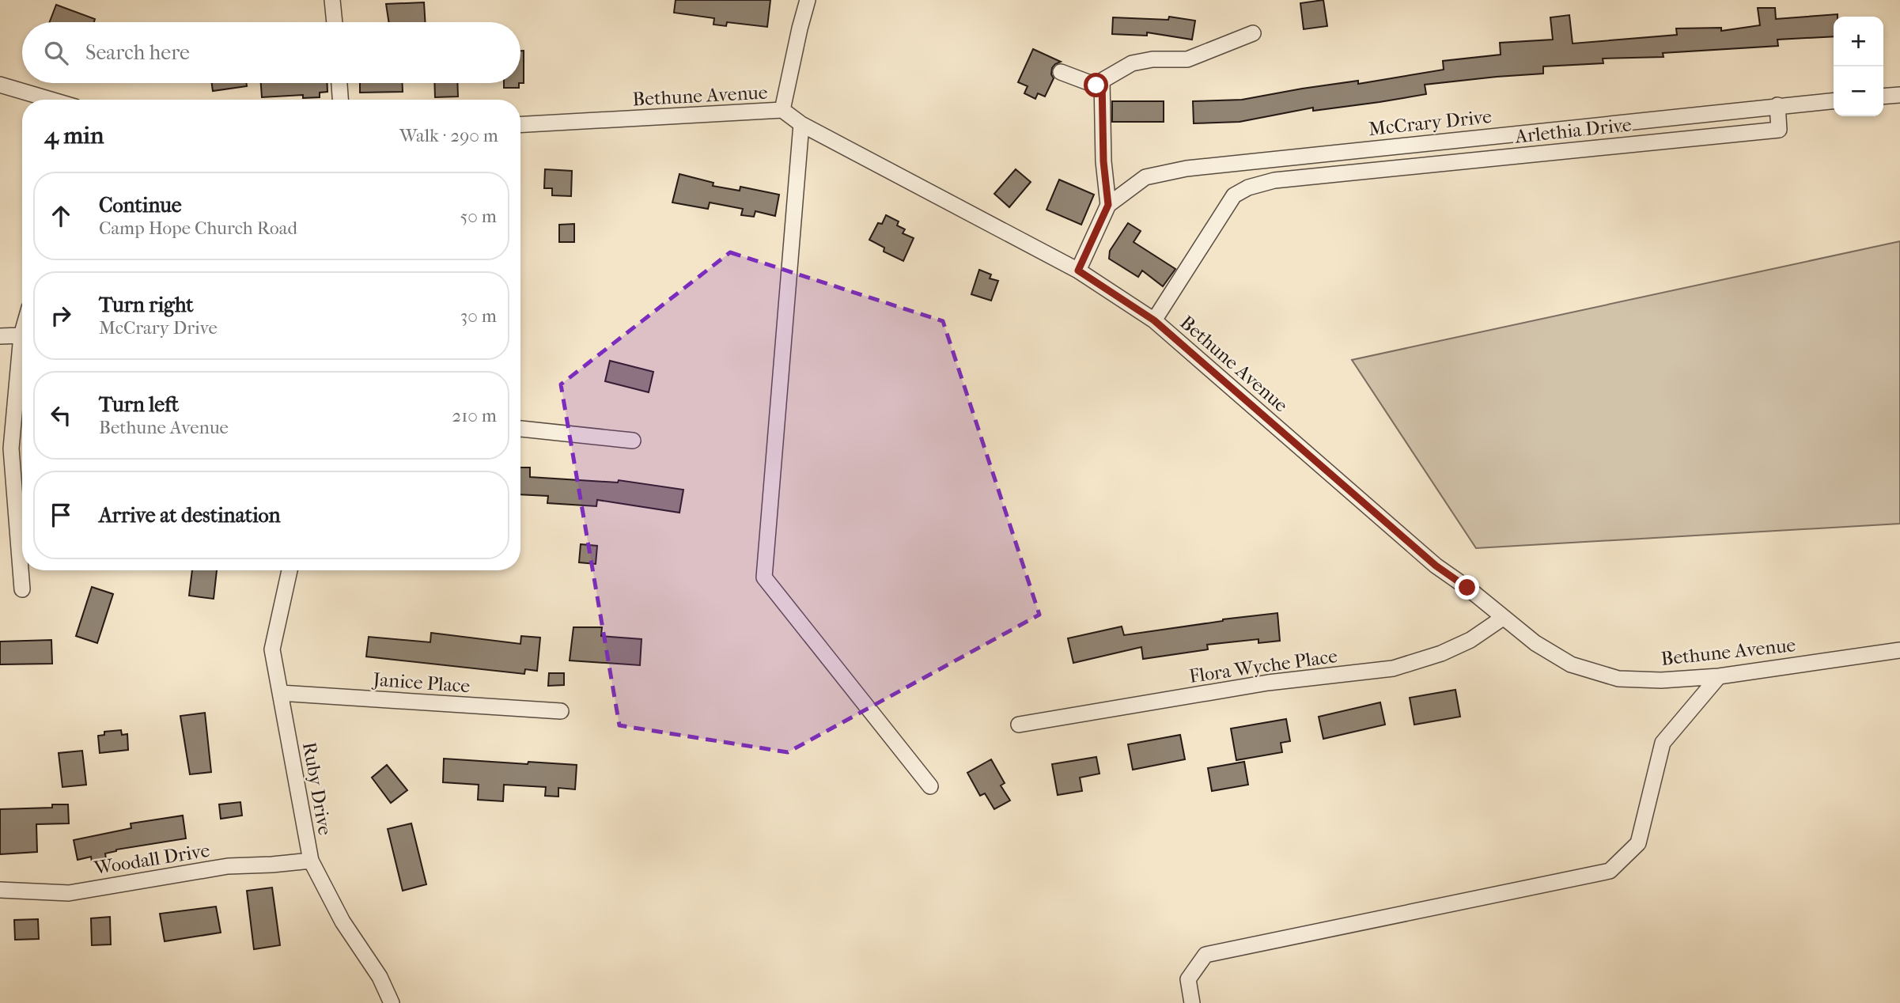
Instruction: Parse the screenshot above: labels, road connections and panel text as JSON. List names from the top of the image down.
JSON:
{
  "streets": {
    "street": [
      "Bethune Avenue",
      "McCrary Drive",
      "Arlethia Drive",
      "Flora Wyche Place",
      "Janice Place",
      "Ruby Drive",
      "Woodall Drive"
    ]
  },
  "crossings": [
    ["Bethune Avenue", "McCrary Drive"],
    ["Bethune Avenue", "Arlethia Drive"],
    ["Bethune Avenue", "Flora Wyche Place"],
    ["McCrary Drive", "Arlethia Drive"],
    ["Janice Place", "Ruby Drive"],
    ["Ruby Drive", "Woodall Drive"]
  ],
  "page": {
    "map_buttons": ["+", "−"],
    "search": "Search here",
    "heading": ["4 min", "Walk · 290 m"],
    "list": [
      ["Continue", "Camp Hope Church Road", "50 m"],
      ["Turn right", "McCrary Drive", "30 m"],
      ["Turn left", "Bethune Avenue", "210 m"],
      "Arrive at destination"
    ]
  }
}
